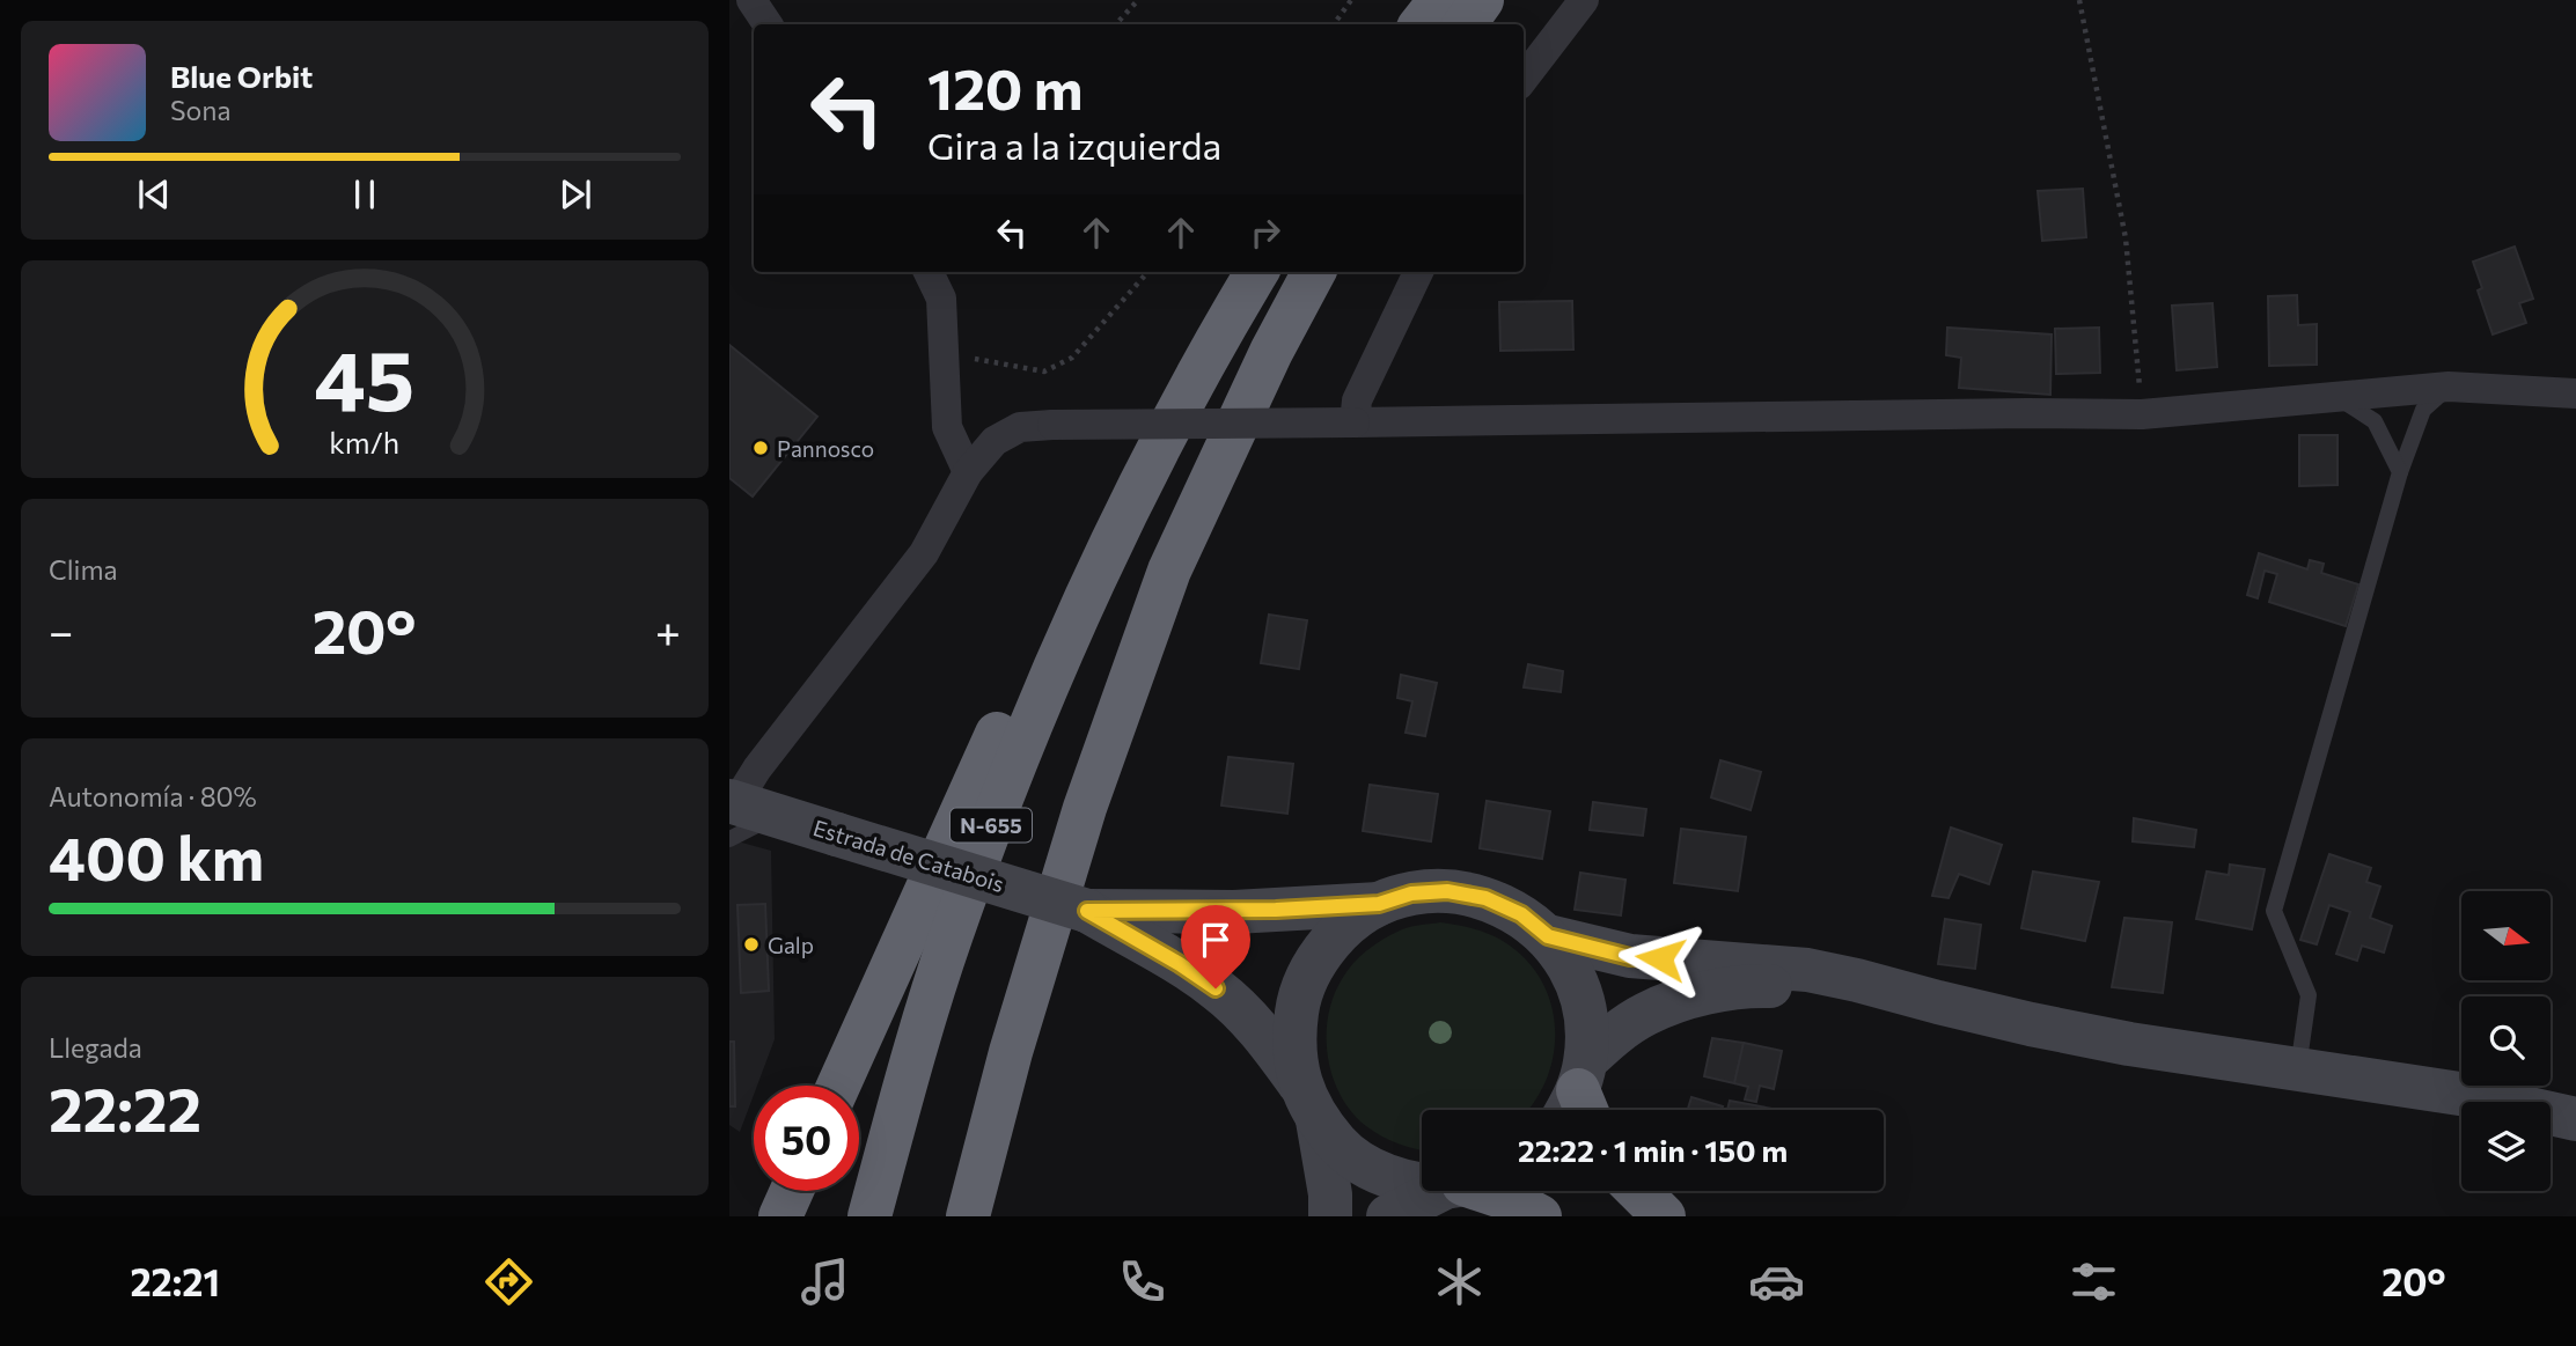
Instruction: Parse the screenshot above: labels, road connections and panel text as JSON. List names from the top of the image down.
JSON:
{
  "streets": {
    "highway": ["N-655"],
    "main road": ["Estrada de Catabois"]
  },
  "places": ["Pannosco", "Galp"],
  "north": "right",
  "page": {
    "turn": ["120 m", "Gira a la izquierda"],
    "song": ["Blue Orbit", "Sona"],
    "tile": [
      "Clima",
      ["Autonomía · 80%", "400 km"],
      ["Llegada", "22:22"]
    ],
    "heat": ["−", "20°", "+"],
    "limit": "50",
    "trip": "22:22 · 1 min · 150 m",
    "tabs": ["22:21", "20°"],
    "gauge": ["45", "km/h"]
  }
}
